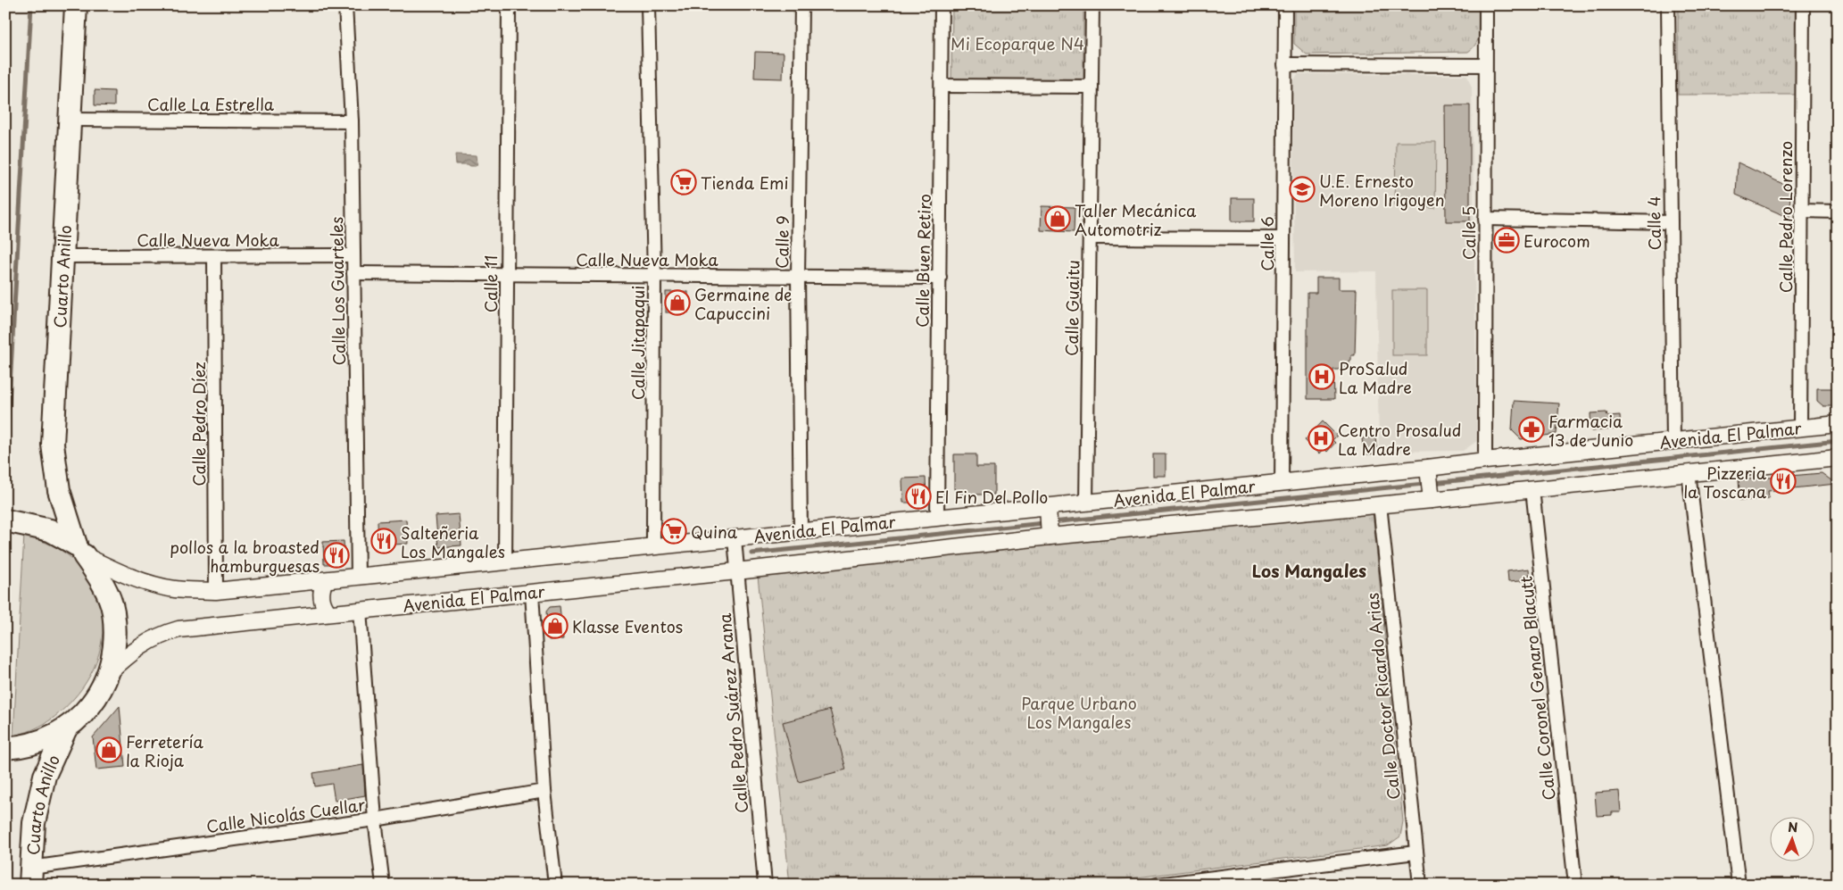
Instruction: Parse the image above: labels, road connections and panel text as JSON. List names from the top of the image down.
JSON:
{
  "streets": {
    "highway": ["Cuarto Anillo"],
    "street": [
      "Calle La Estrella",
      "Calle Pedro Lorenzo",
      "Calle 4",
      "Calle 5",
      "Calle Nueva Moka",
      "Calle 9",
      "Calle 6",
      "Calle Buen Retiro",
      "Calle 11",
      "Calle Los Guarteles",
      "Calle Guaitu",
      "Calle Jitapaqui",
      "Calle Pedro Díez",
      "Avenida El Palmar",
      "Calle Coronel Genaro Blacutt",
      "Calle Doctor Ricardo Arias",
      "Calle Pedro Suárez Arana",
      "Calle Nicolás Cuellar"
    ]
  },
  "crossings": [
    ["Calle La Estrella", "Cuarto Anillo"],
    ["Calle La Estrella", "Calle Los Guarteles"],
    ["Calle Pedro Lorenzo", "Avenida El Palmar"],
    ["Calle 4", "Avenida El Palmar"],
    ["Calle 5", "Avenida El Palmar"],
    ["Calle Nueva Moka", "Calle 9"],
    ["Calle Nueva Moka", "Calle Buen Retiro"],
    ["Calle Nueva Moka", "Cuarto Anillo"],
    ["Calle Nueva Moka", "Calle 11"],
    ["Calle Nueva Moka", "Calle Los Guarteles"],
    ["Calle Nueva Moka", "Calle Jitapaqui"],
    ["Calle Nueva Moka", "Calle Pedro Díez"],
    ["Calle 9", "Avenida El Palmar"],
    ["Calle 6", "Avenida El Palmar"],
    ["Calle Buen Retiro", "Avenida El Palmar"],
    ["Cuarto Anillo", "Avenida El Palmar"],
    ["Cuarto Anillo", "Calle Nicolás Cuellar"],
    ["Calle 11", "Avenida El Palmar"],
    ["Calle Los Guarteles", "Avenida El Palmar"],
    ["Calle Guaitu", "Avenida El Palmar"],
    ["Calle Jitapaqui", "Avenida El Palmar"],
    ["Calle Pedro Díez", "Avenida El Palmar"],
    ["Avenida El Palmar", "Calle Coronel Genaro Blacutt"],
    ["Avenida El Palmar", "Calle Doctor Ricardo Arias"],
    ["Avenida El Palmar", "Calle Pedro Suárez Arana"]
  ],
  "districts": ["Los Mangales"],
  "parks": ["Mi Ecoparque N4", "Parque Urbano Los Mangales"],
  "places": {
    "supermarket": ["Tienda Emi", "Quina"],
    "school or university": ["U.E. Ernesto Moreno Irigoyen"],
    "shop": [
      "Taller Mecánica Automotriz",
      "Germaine de Capuccini",
      "Klasse Eventos",
      "Ferretería la Rioja"
    ],
    "office": ["Eurocom"],
    "hospital": ["ProSalud La Madre", "Centro Prosalud La Madre"],
    "pharmacy": ["Farmacia 13 de Junio"],
    "restaurant": [
      "Pizzeria la Toscana",
      "El Fin Del Pollo",
      "Salteñeria Los Mangales",
      "pollos a la broasted hamburguesas"
    ]
  },
  "north": "top"
}
